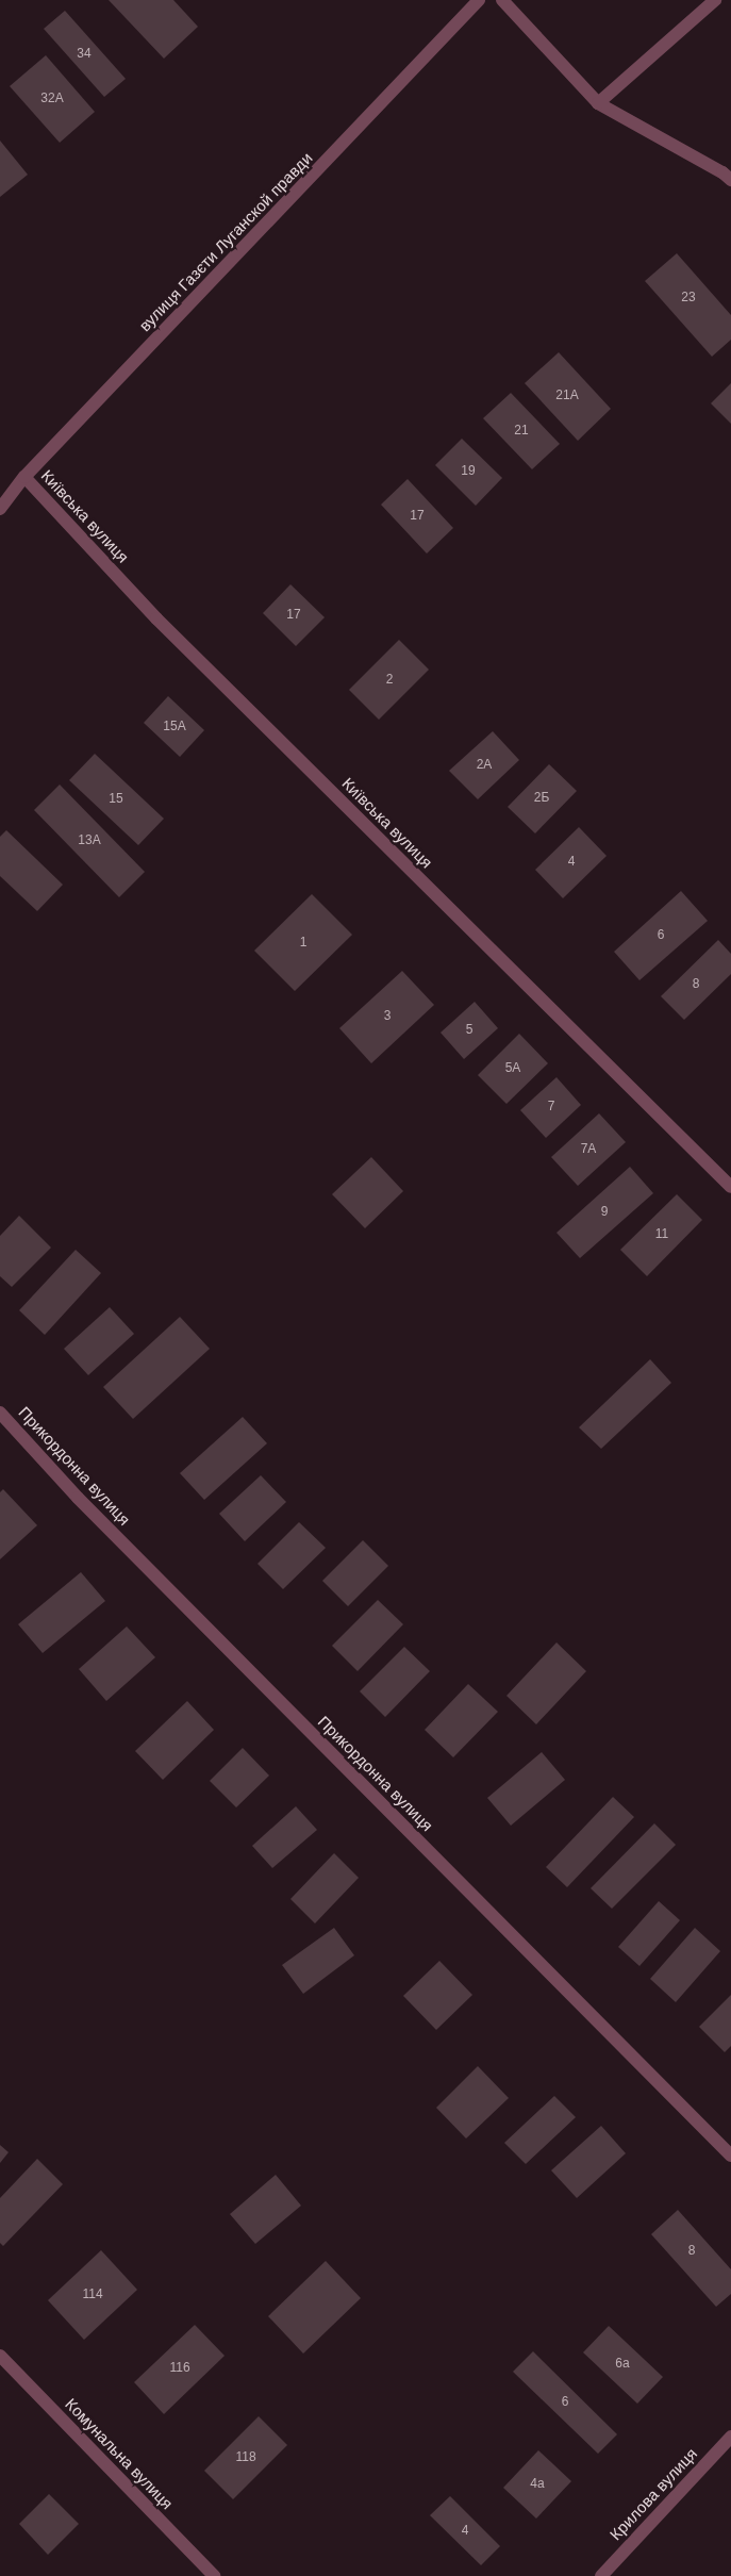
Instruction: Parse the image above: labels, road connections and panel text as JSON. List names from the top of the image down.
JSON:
{
  "streets": {
    "street": [
      "вулиця Газєти Луганской правди",
      "Київська вулиця",
      "Прикордонна вулиця",
      "Комунальна вулиця",
      "Крилова вулиця"
    ]
  },
  "crossings": [
    ["вулиця Газєти Луганской правди", "Київська вулиця"]
  ],
  "house_numbers": [
    "34",
    "32А",
    "23",
    "21А",
    "21",
    "19",
    "17",
    "17",
    "2",
    "15А",
    "2А",
    "2Б",
    "15",
    "13А",
    "4",
    "6",
    "1",
    "8",
    "3",
    "5",
    "5А",
    "7",
    "7А",
    "9",
    "11",
    "8",
    "114",
    "6а",
    "116",
    "6",
    "118",
    "4а",
    "4"
  ]
}
